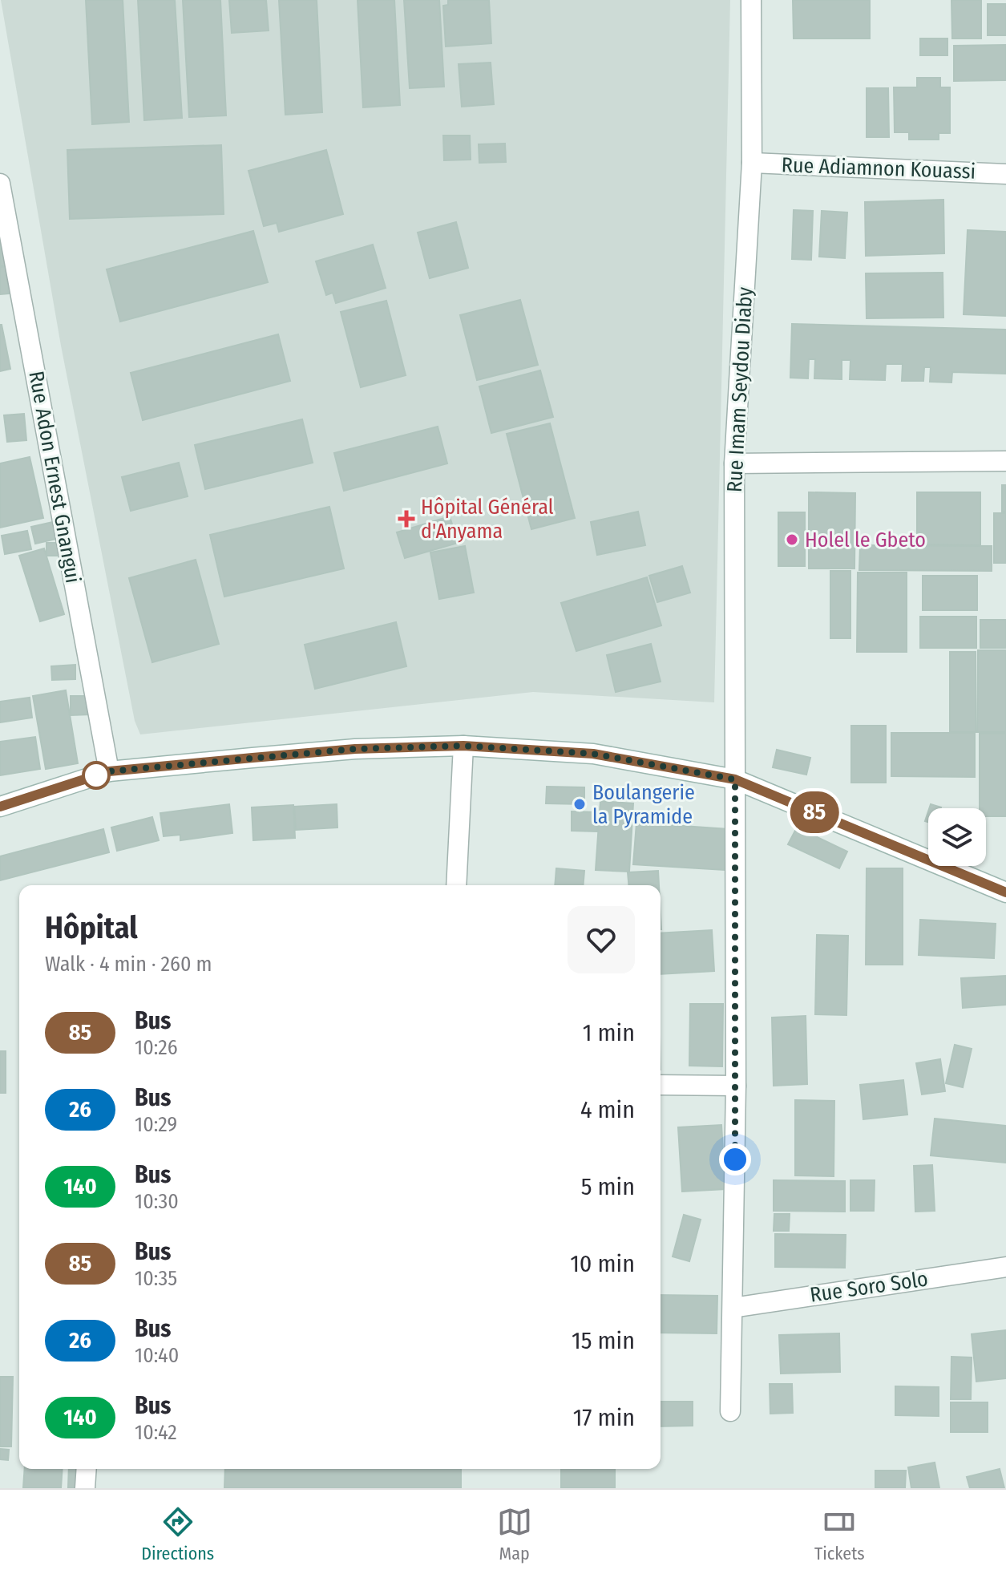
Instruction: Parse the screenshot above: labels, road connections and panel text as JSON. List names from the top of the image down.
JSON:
{
  "streets": {
    "street": [
      "Rue Adiamnon Kouassi",
      "Rue Imam Seydou Diaby",
      "Rue Adon Ernest Gnangui",
      "Rue Soro Solo"
    ]
  },
  "crossings": [
    ["Rue Adiamnon Kouassi", "Rue Imam Seydou Diaby"],
    ["Rue Imam Seydou Diaby", "Rue Soro Solo"]
  ],
  "places": {
    "health": ["Hôpital Général d'Anyama"],
    "other": ["Holel le Gbeto", "Boulangerie la Pyramide"]
  },
  "lines": ["bus line 85"],
  "page": {
    "on_map": "85",
    "heading": ["Hôpital", "Walk · 4 min · 260 m"],
    "list": [
      {
        "mark": "85",
        "name": "Bus",
        "note": "10:26",
        "value": "1 min"
      },
      {
        "mark": "26",
        "name": "Bus",
        "note": "10:29",
        "value": "4 min"
      },
      {
        "mark": "140",
        "name": "Bus",
        "note": "10:30",
        "value": "5 min"
      },
      {
        "mark": "85",
        "name": "Bus",
        "note": "10:35",
        "value": "10 min"
      },
      {
        "mark": "26",
        "name": "Bus",
        "note": "10:40",
        "value": "15 min"
      },
      {
        "mark": "140",
        "name": "Bus",
        "note": "10:42",
        "value": "17 min"
      }
    ],
    "tabs": ["Directions", "Map", "Tickets"]
  }
}
